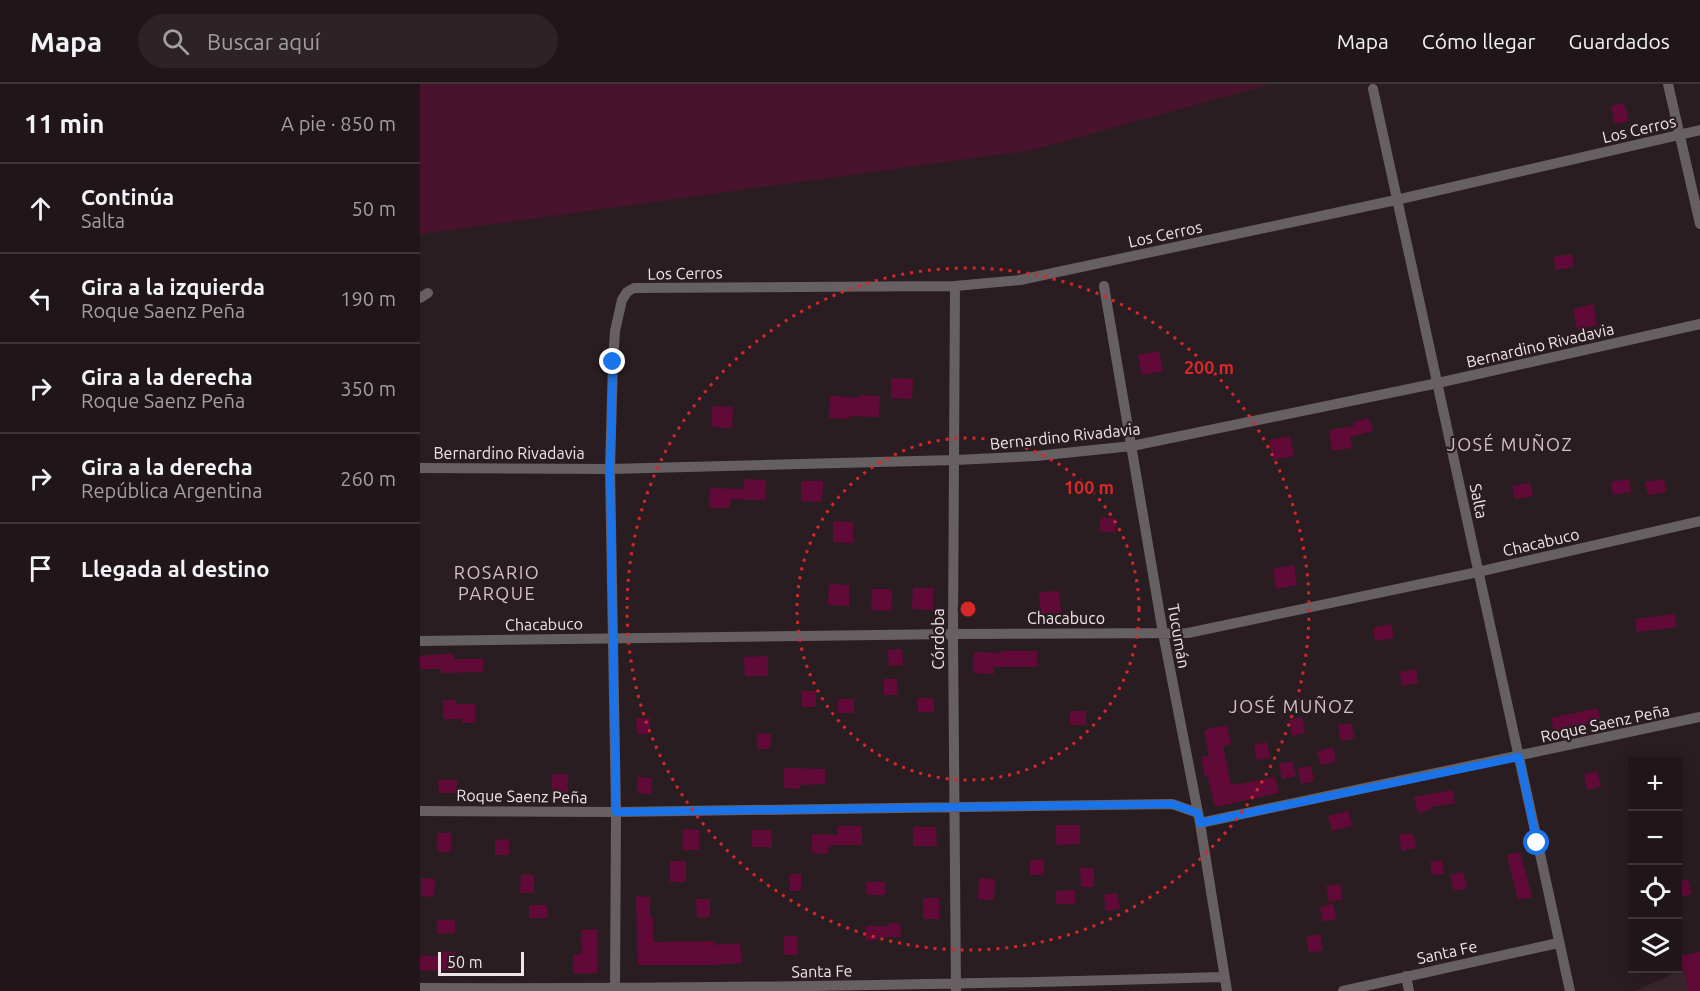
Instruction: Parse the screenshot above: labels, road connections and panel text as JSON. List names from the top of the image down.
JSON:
{
  "streets": {
    "street": [
      "Los Cerros",
      "Bernardino Rivadavia",
      "Salta",
      "Chacabuco",
      "Tucumán",
      "Córdoba",
      "Roque Saenz Peña",
      "Santa Fe"
    ]
  },
  "crossings": [
    ["Los Cerros", "Bernardino Rivadavia"],
    ["Los Cerros", "Salta"],
    ["Los Cerros", "Córdoba"],
    ["Bernardino Rivadavia", "Salta"],
    ["Bernardino Rivadavia", "Tucumán"],
    ["Bernardino Rivadavia", "Córdoba"],
    ["Salta", "Chacabuco"],
    ["Salta", "Roque Saenz Peña"],
    ["Salta", "Santa Fe"],
    ["Chacabuco", "Tucumán"],
    ["Chacabuco", "Córdoba"],
    ["Tucumán", "Roque Saenz Peña"],
    ["Tucumán", "Santa Fe"],
    ["Córdoba", "Roque Saenz Peña"],
    ["Córdoba", "Santa Fe"]
  ],
  "districts": ["JOSÉ MUÑOZ", "ROSARIO PARQUE", "JOSÉ MUÑOZ"],
  "scale_bar": "50 m",
  "page": {
    "header": "Mapa",
    "search": "Buscar aquí",
    "nav": ["Mapa", "Cómo llegar", "Guardados"],
    "heading": ["11 min", "A pie · 850 m"],
    "list": [
      ["Continúa", "Salta", "50 m"],
      ["Gira a la izquierda", "Roque Saenz Peña", "190 m"],
      ["Gira a la derecha", "Roque Saenz Peña", "350 m"],
      ["Gira a la derecha", "República Argentina", "260 m"],
      "Llegada al destino"
    ],
    "map_buttons": ["+", "−"],
    "scale": "50 m"
  },
  "rings": ["200 m", "100 m"]
}
